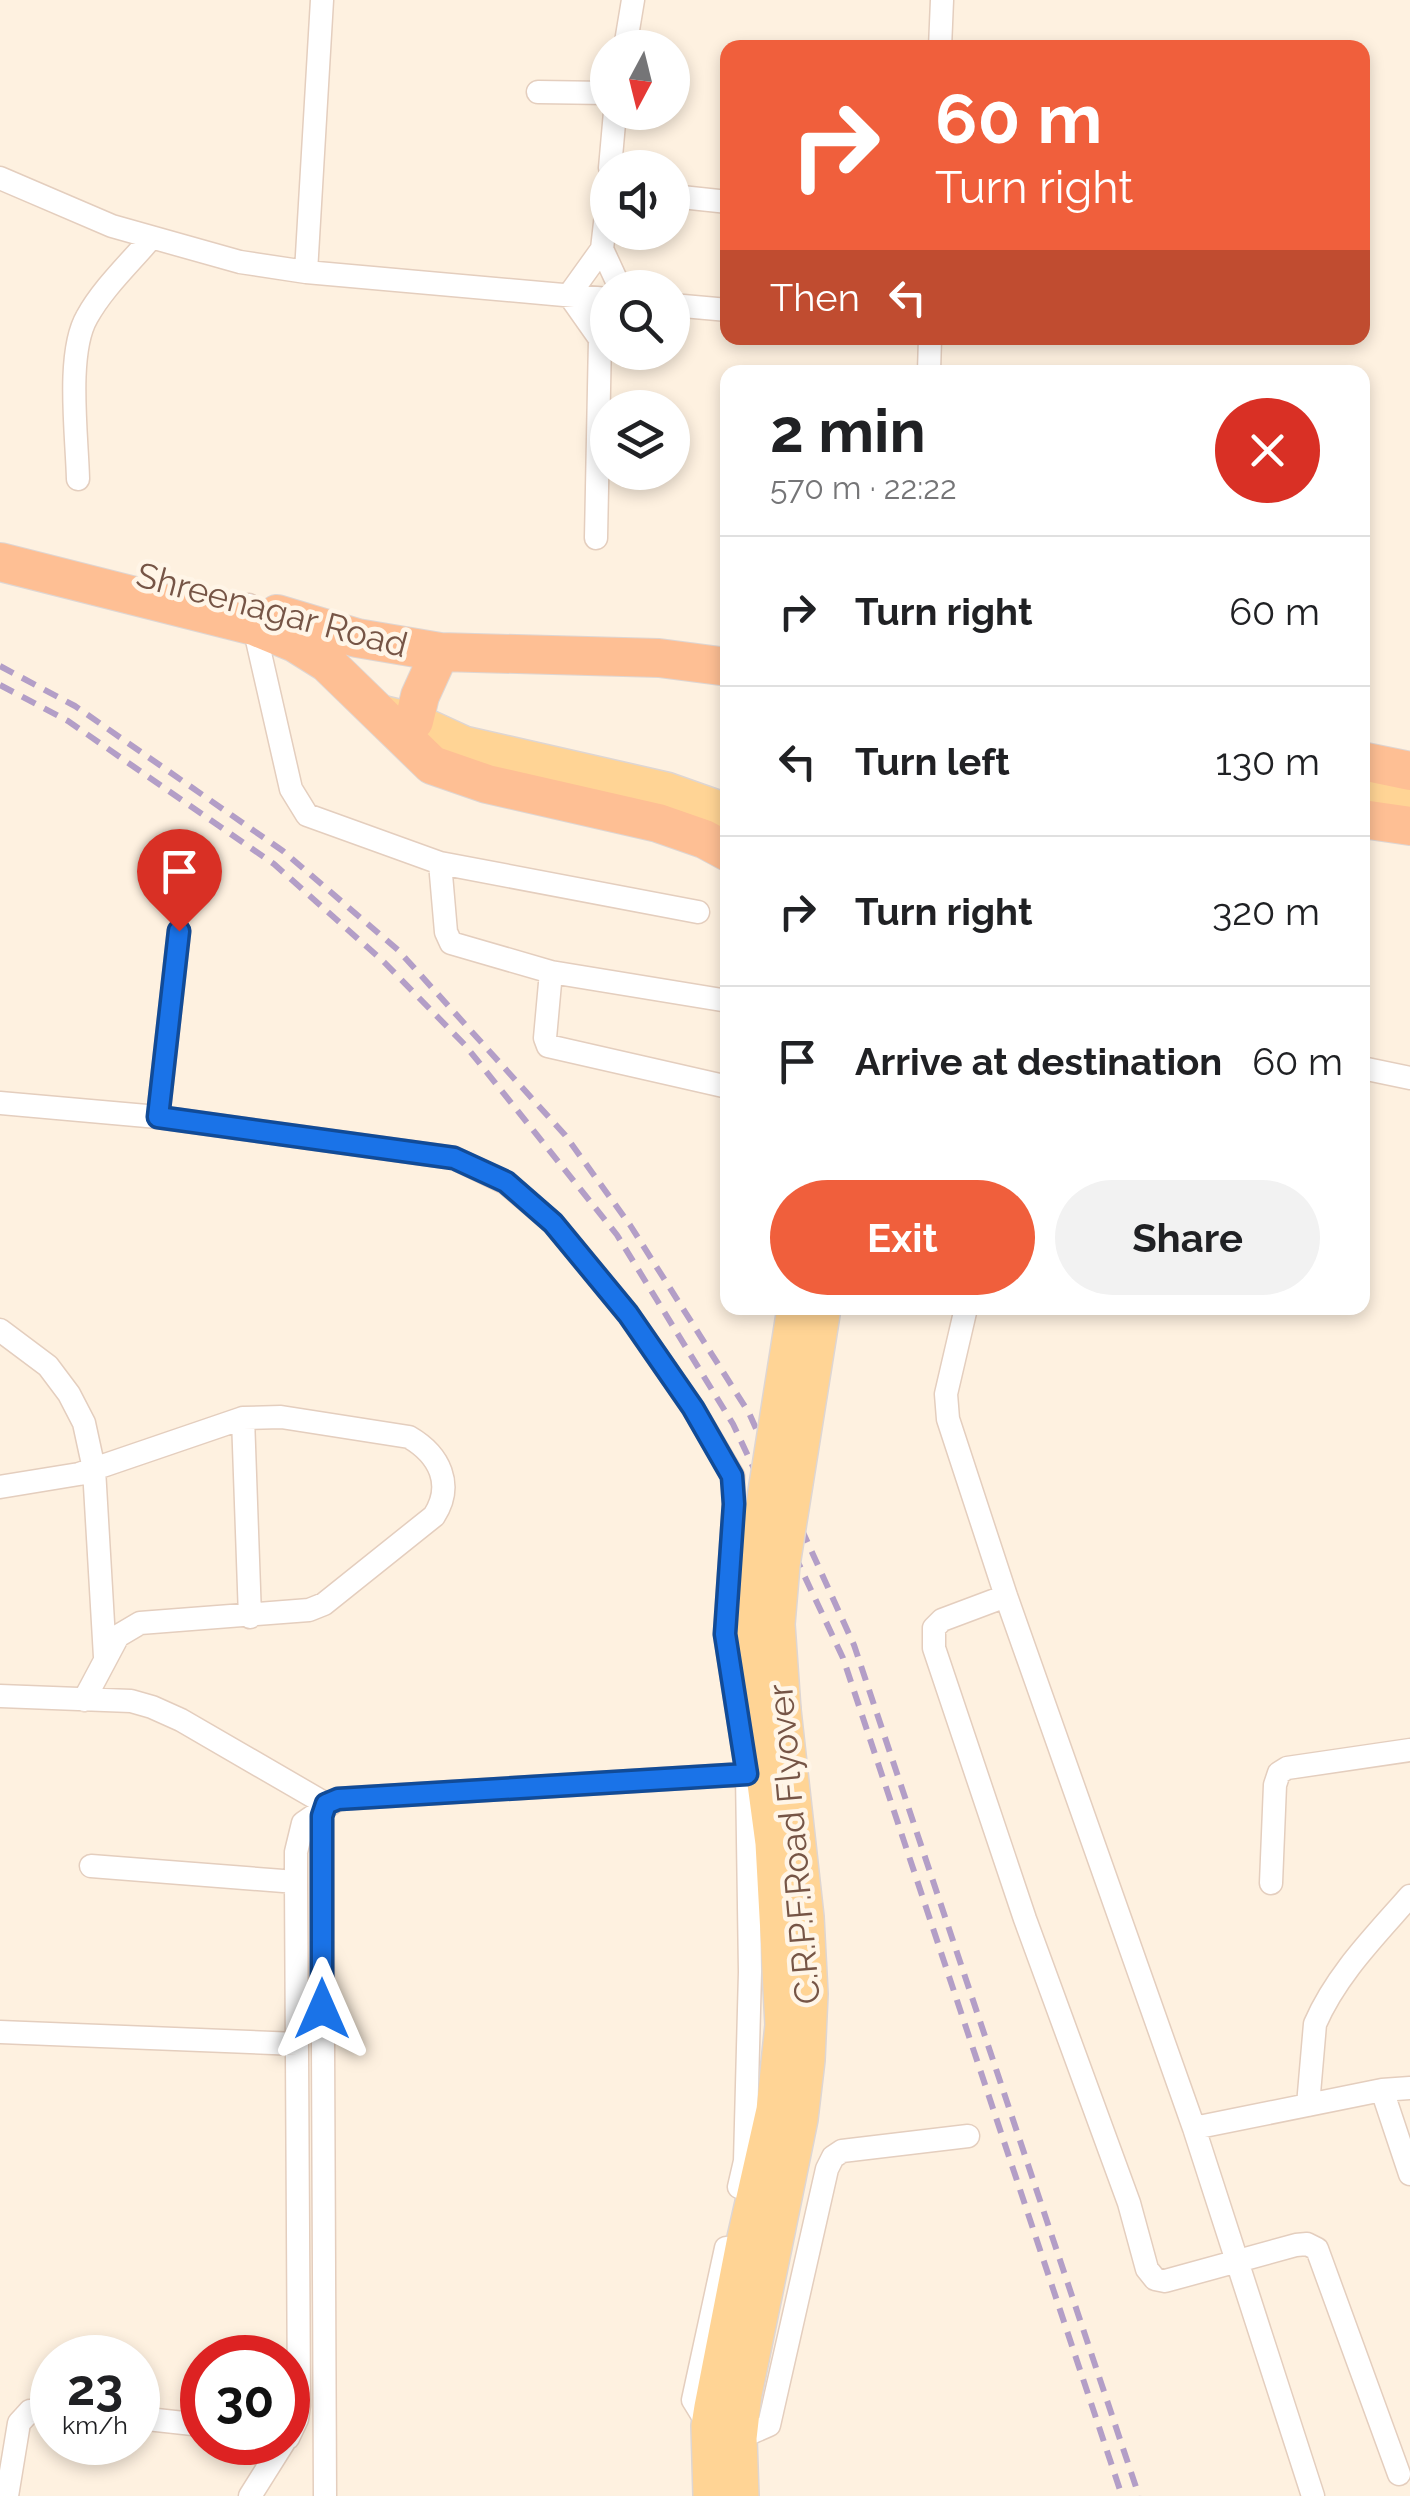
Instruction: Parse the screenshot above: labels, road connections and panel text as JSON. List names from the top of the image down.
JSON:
{
  "streets": {
    "highway": ["Shreenagar Road"],
    "main road": ["C.R.P.F.Road Flyover"]
  },
  "north": "bottom",
  "page": {
    "turn": ["60 m", "Turn right"],
    "then": "Then",
    "heading": ["2 min", "570 m · 22:22"],
    "list": [
      {
        "name": "Turn right",
        "value": "60 m"
      },
      {
        "name": "Turn left",
        "value": "130 m"
      },
      {
        "name": "Turn right",
        "value": "320 m"
      },
      {
        "name": "Arrive at destination",
        "value": "60 m"
      }
    ],
    "buttons": ["Exit", "Share"],
    "speed": "23 km/h",
    "limit": "30"
  }
}
